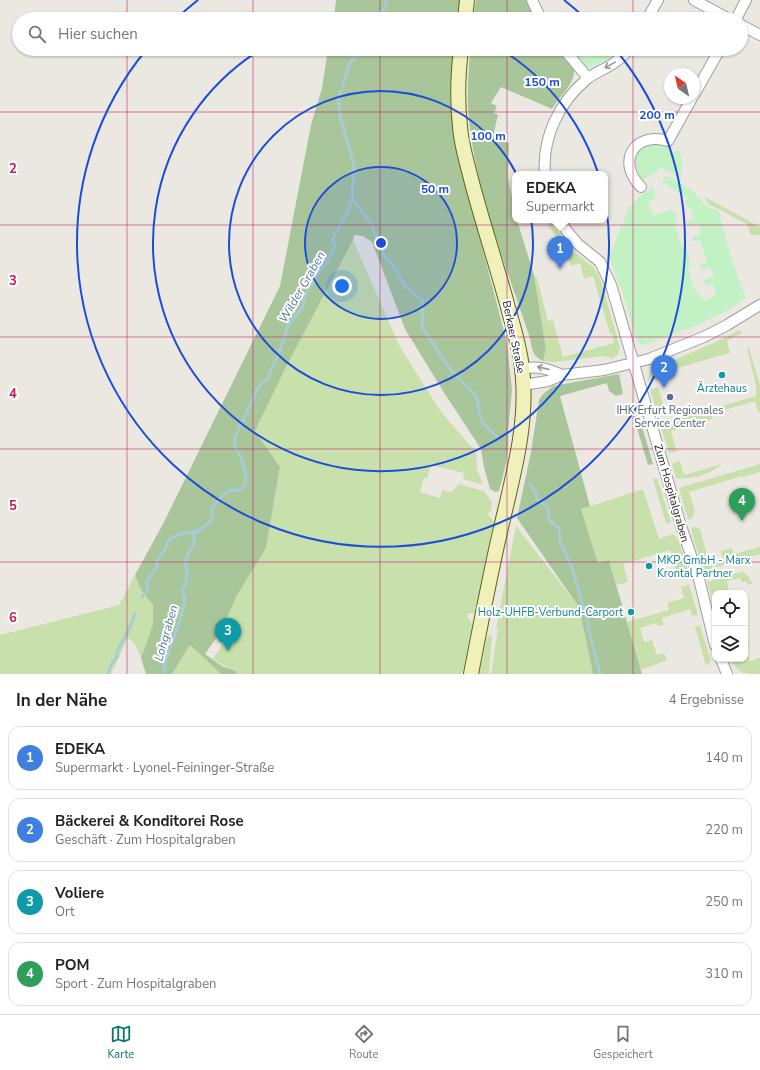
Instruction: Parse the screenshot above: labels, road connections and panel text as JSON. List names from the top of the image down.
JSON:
{
  "streets": {
    "main road": ["Berkaer Straße"],
    "street": ["Zum Hospitalgraben"]
  },
  "water": ["Wilder Graben", "Lohgraben"],
  "places": [
    "Ärztehaus",
    "IHK Erfurt Regionales Service Center",
    "MKP GmbH - Marx Krontal Partner",
    "Holz-UHFB-Verbund-Carport"
  ],
  "north": "top left",
  "page": {
    "search": "Hier suchen",
    "popup": ["EDEKA", "Supermarkt"],
    "pins": [
      "1",
      "2",
      "4",
      "3"
    ],
    "heading": ["In der Nähe", "4 Ergebnisse"],
    "list": [
      {
        "mark": "1",
        "name": "EDEKA",
        "note": "Supermarkt · Lyonel-Feininger-Straße",
        "value": "140 m"
      },
      {
        "mark": "2",
        "name": "Bäckerei & Konditorei Rose",
        "note": "Geschäft · Zum Hospitalgraben",
        "value": "220 m"
      },
      {
        "mark": "3",
        "name": "Voliere",
        "note": "Ort",
        "value": "250 m"
      },
      {
        "mark": "4",
        "name": "POM",
        "note": "Sport · Zum Hospitalgraben",
        "value": "310 m"
      }
    ],
    "nav": ["Karte", "Route", "Gespeichert"]
  },
  "grid": {
    "rows": [
      "2",
      "3",
      "4",
      "5",
      "6"
    ]
  },
  "rings": [
    "150 m",
    "200 m",
    "100 m",
    "50 m"
  ]
}
